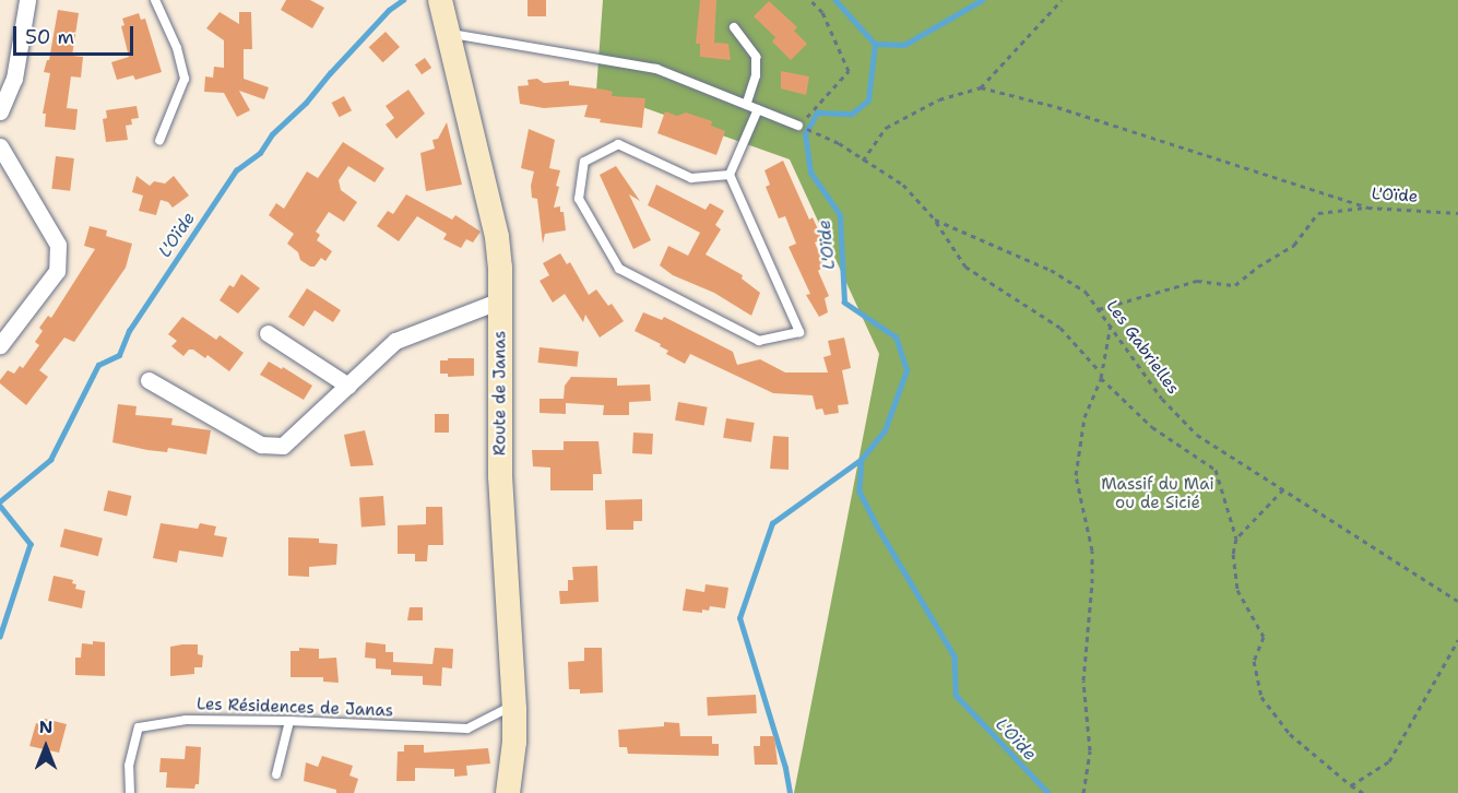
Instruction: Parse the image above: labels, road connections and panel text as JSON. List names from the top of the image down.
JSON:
{
  "streets": {
    "street": ["Route de Janas"],
    "lane": ["Les Résidences de Janas"],
    "path": ["L'Oïde", "Les Gabrielles"]
  },
  "crossings": [
    ["Route de Janas", "Les Résidences de Janas"]
  ],
  "water": ["L'Oïde"],
  "parks": ["Massif du Mai ou de Sicié"],
  "scale_bar": "50 m",
  "north": "top"
}
